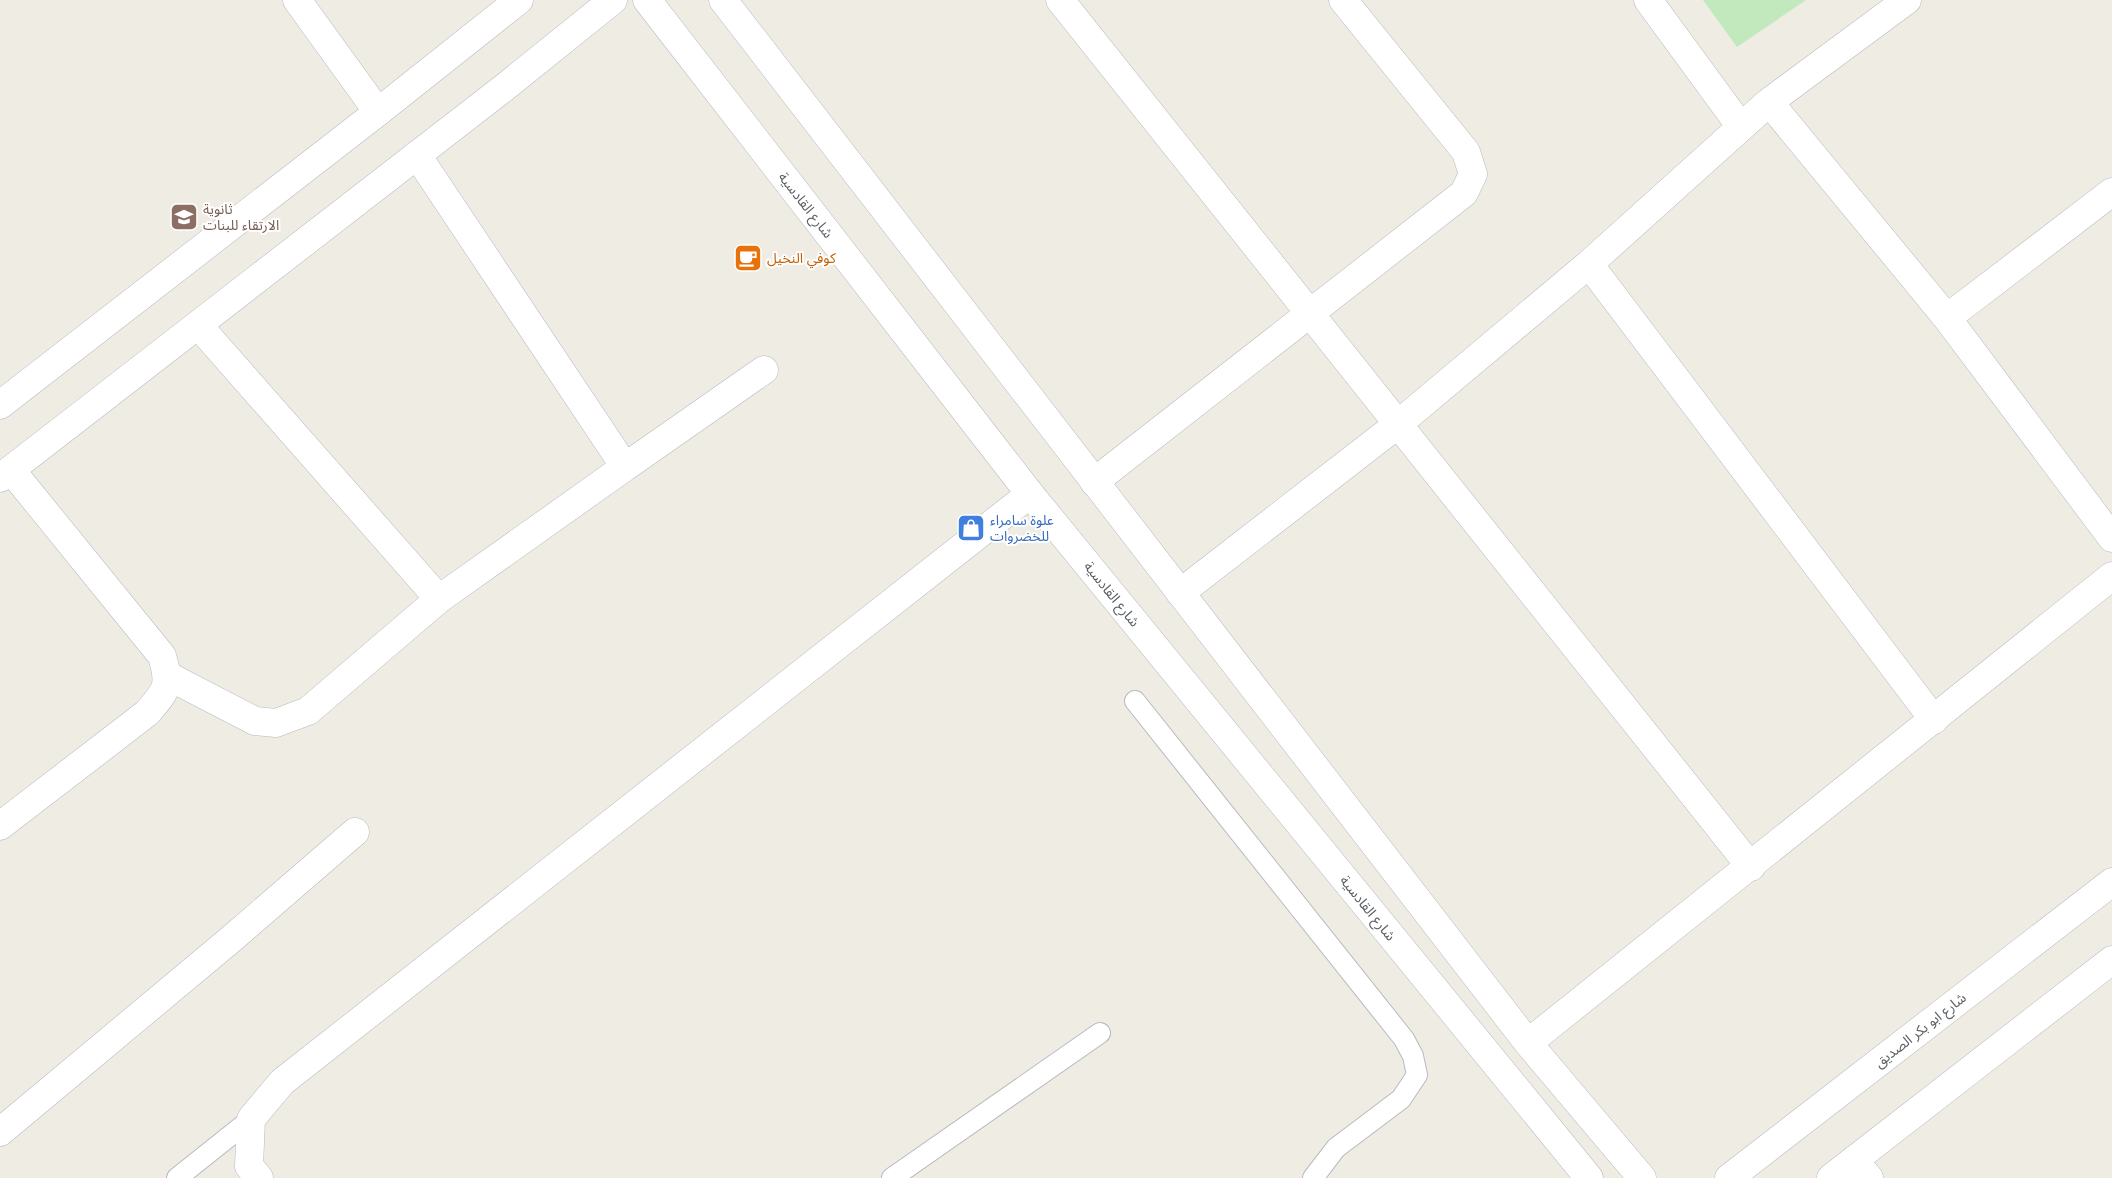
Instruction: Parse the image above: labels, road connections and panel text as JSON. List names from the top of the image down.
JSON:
{
  "streets": {
    "street": ["شارع القادسية", "شارع ابو بكر الصديق"]
  },
  "places": {
    "school or university": ["ثانوية الارتقاء للبنات"],
    "cafe": ["كوفي النخيل"],
    "shop": ["علوة سامراء للخضروات"]
  }
}
